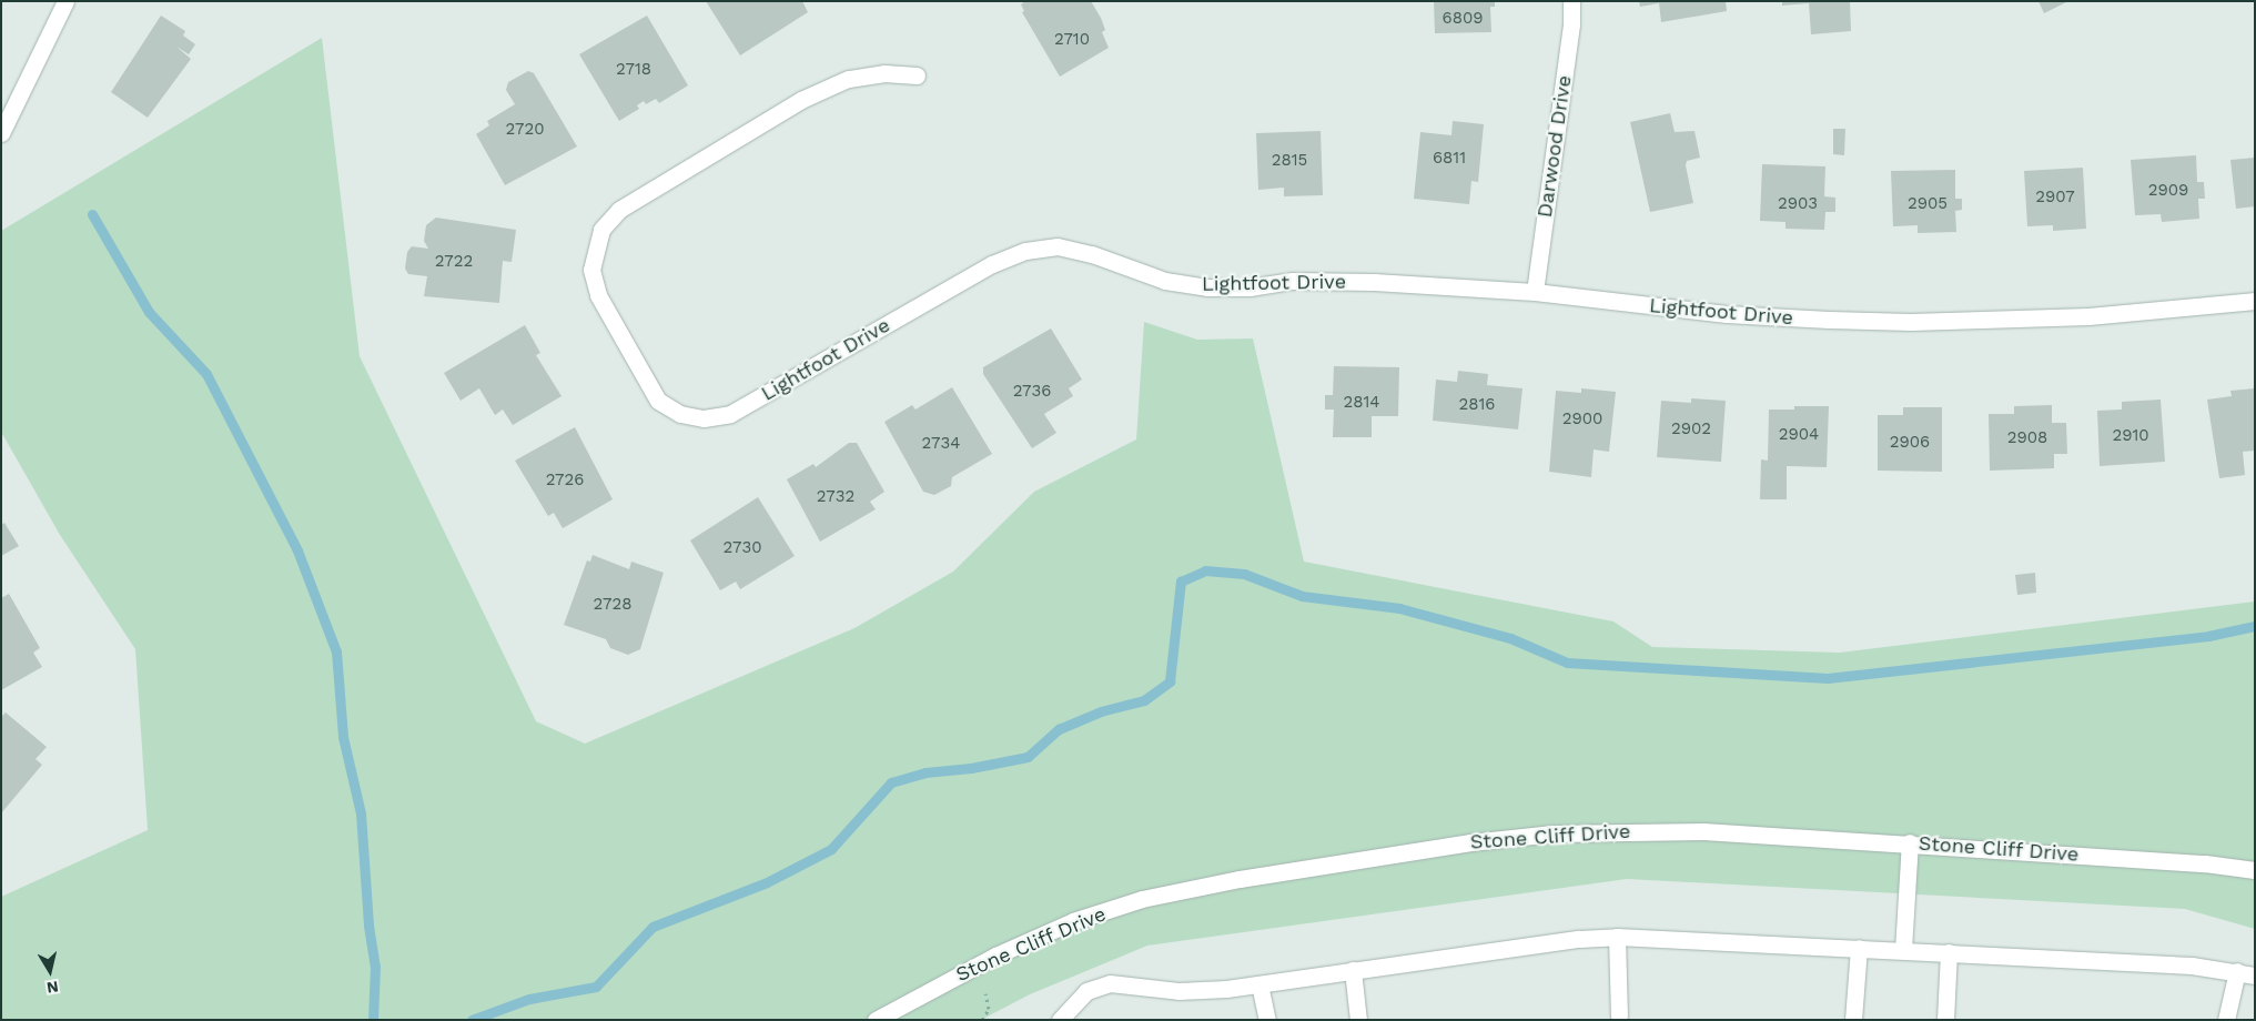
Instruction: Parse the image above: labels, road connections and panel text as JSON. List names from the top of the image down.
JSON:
{
  "streets": {
    "street": ["Darwood Drive", "Lightfoot Drive", "Stone Cliff Drive"]
  },
  "crossings": [
    ["Darwood Drive", "Lightfoot Drive"]
  ],
  "house_numbers": [
    "6809",
    "2710",
    "2718",
    "2720",
    "6811",
    "2815",
    "2909",
    "2907",
    "2903",
    "2905",
    "2722",
    "2736",
    "2814",
    "2816",
    "2900",
    "2902",
    "2904",
    "2910",
    "2908",
    "2906",
    "2734",
    "2726",
    "2732",
    "2730",
    "2728"
  ],
  "north": "bottom"
}
